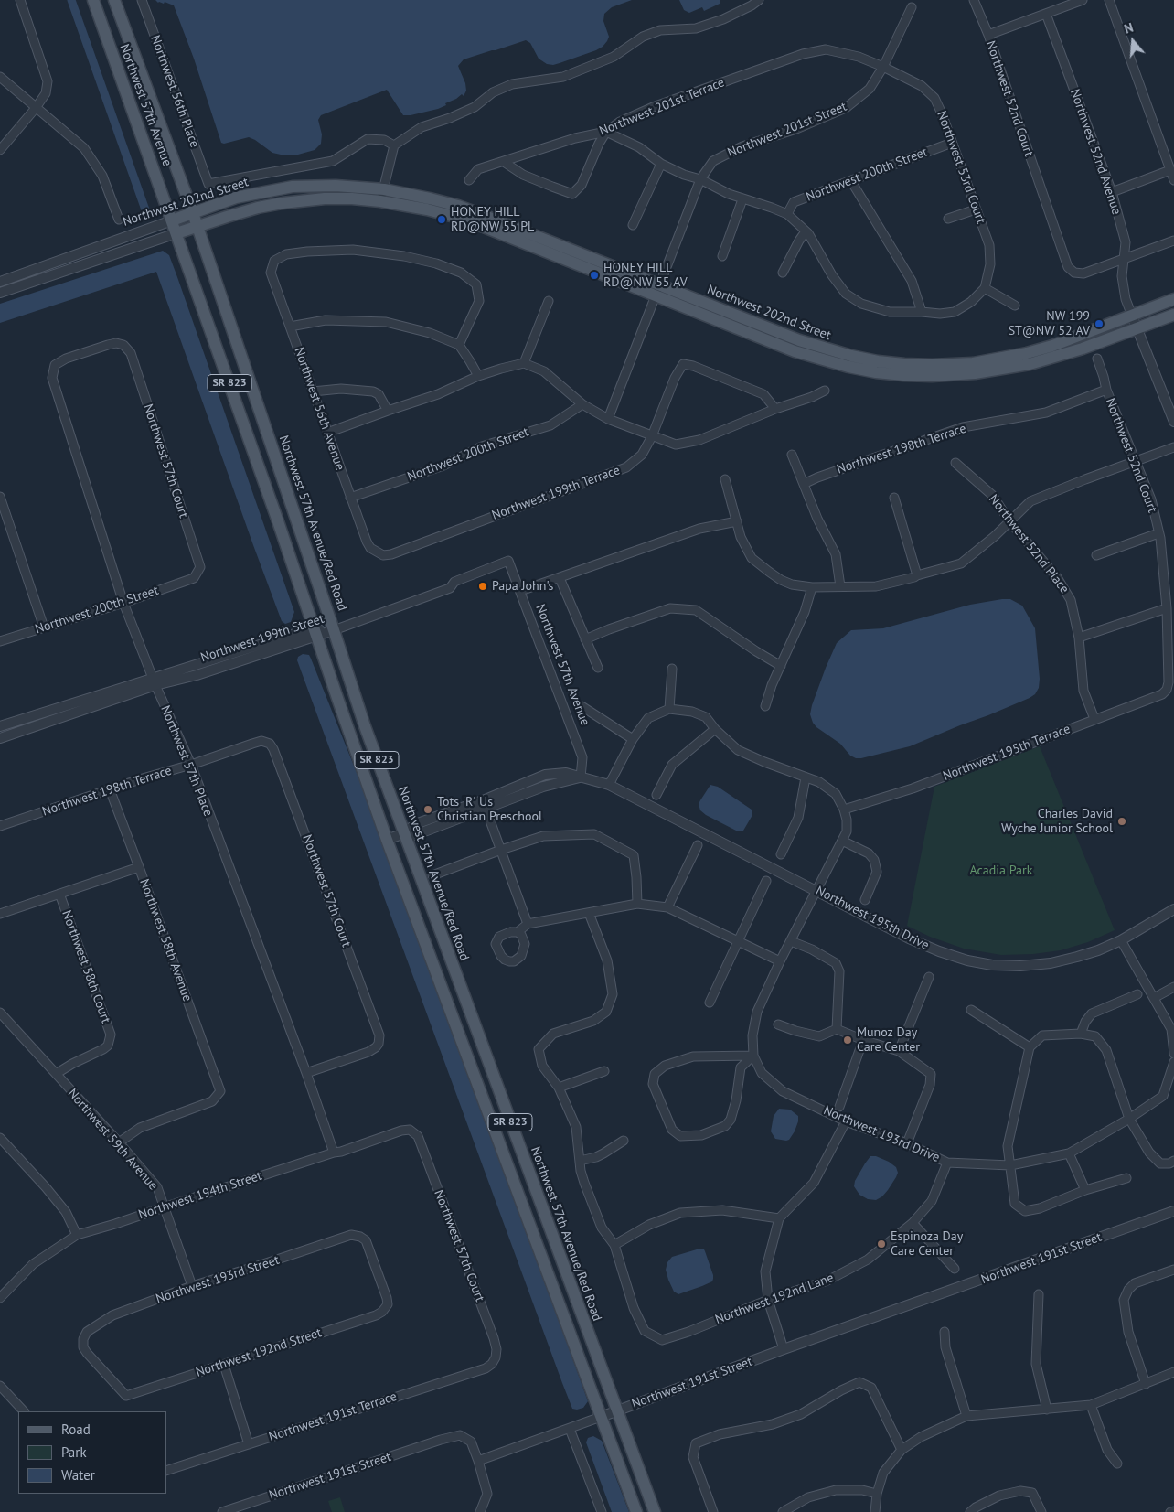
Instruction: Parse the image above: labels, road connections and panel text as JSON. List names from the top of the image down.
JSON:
{
  "streets": {
    "main road": [
      "Northwest 57th Avenue",
      "Northwest 202nd Street",
      "SR 823",
      "Northwest 57th Avenue/Red Road"
    ],
    "street": [
      "Northwest 56th Place",
      "Northwest 52nd Court",
      "Northwest 201st Terrace",
      "Northwest 201st Street",
      "Northwest 52nd Avenue",
      "Northwest 53rd Court",
      "Northwest 200th Street",
      "Northwest 56th Avenue",
      "Northwest 198th Terrace",
      "Northwest 57th Court",
      "Northwest 199th Terrace",
      "Northwest 52nd Place",
      "Northwest 199th Street",
      "Northwest 195th Terrace",
      "Northwest 57th Place",
      "Northwest 195th Drive",
      "Northwest 58th Avenue",
      "Northwest 58th Court",
      "Northwest 193rd Drive",
      "Northwest 59th Avenue",
      "Northwest 194th Street",
      "Northwest 191st Street",
      "Northwest 193rd Street",
      "Northwest 192nd Lane",
      "Northwest 192nd Street",
      "Northwest 191st Terrace"
    ]
  },
  "crossings": [
    ["Northwest 52nd Court", "Northwest 52nd Avenue"],
    ["Northwest 52nd Court", "Northwest 198th Terrace"],
    ["Northwest 52nd Court", "Northwest 195th Terrace"],
    ["Northwest 57th Avenue", "Northwest 202nd Street"],
    ["Northwest 57th Avenue", "SR 823"],
    ["Northwest 57th Avenue", "Northwest 57th Avenue/Red Road"],
    ["Northwest 57th Avenue", "Northwest 199th Street"],
    ["Northwest 57th Avenue", "Northwest 195th Drive"],
    ["Northwest 201st Terrace", "Northwest 53rd Court"],
    ["Northwest 201st Street", "Northwest 53rd Court"],
    ["Northwest 201st Street", "Northwest 202nd Street"],
    ["Northwest 53rd Court", "Northwest 200th Street"],
    ["Northwest 200th Street", "Northwest 56th Avenue"],
    ["Northwest 200th Street", "Northwest 57th Court"],
    ["Northwest 200th Street", "Northwest 57th Place"],
    ["Northwest 202nd Street", "SR 823"],
    ["Northwest 202nd Street", "Northwest 57th Avenue/Red Road"],
    ["SR 823", "Northwest 199th Street"],
    ["SR 823", "Northwest 195th Drive"],
    ["SR 823", "Northwest 191st Street"],
    ["Northwest 56th Avenue", "Northwest 199th Terrace"],
    ["Northwest 198th Terrace", "Northwest 57th Court"],
    ["Northwest 198th Terrace", "Northwest 57th Place"],
    ["Northwest 198th Terrace", "Northwest 58th Avenue"],
    ["Northwest 57th Court", "Northwest 57th Place"],
    ["Northwest 57th Court", "Northwest 194th Street"],
    ["Northwest 57th Court", "Northwest 191st Terrace"],
    ["Northwest 57th Avenue/Red Road", "Northwest 199th Street"],
    ["Northwest 57th Avenue/Red Road", "Northwest 195th Drive"],
    ["Northwest 57th Avenue/Red Road", "Northwest 191st Street"],
    ["Northwest 52nd Place", "Northwest 195th Terrace"],
    ["Northwest 199th Street", "Northwest 57th Place"],
    ["Northwest 57th Place", "Northwest 194th Street"],
    ["Northwest 58th Avenue", "Northwest 59th Avenue"],
    ["Northwest 58th Court", "Northwest 59th Avenue"],
    ["Northwest 193rd Drive", "Northwest 192nd Lane"],
    ["Northwest 59th Avenue", "Northwest 194th Street"],
    ["Northwest 59th Avenue", "Northwest 193rd Street"],
    ["Northwest 193rd Street", "Northwest 192nd Street"]
  ],
  "parks": ["Acadia Park"],
  "places": [
    "HONEY HILL RD@NW 55 PL",
    "HONEY HILL RD@NW 55 AV",
    "NW 199 ST@NW 52 AV",
    "Papa John's",
    "Tots 'R' Us Christian Preschool",
    "Charles David Wyche Junior School",
    "Munoz Day Care Center",
    "Espinoza Day Care Center"
  ],
  "legend": ["Road", "Park", "Water"],
  "north": "top"
}
